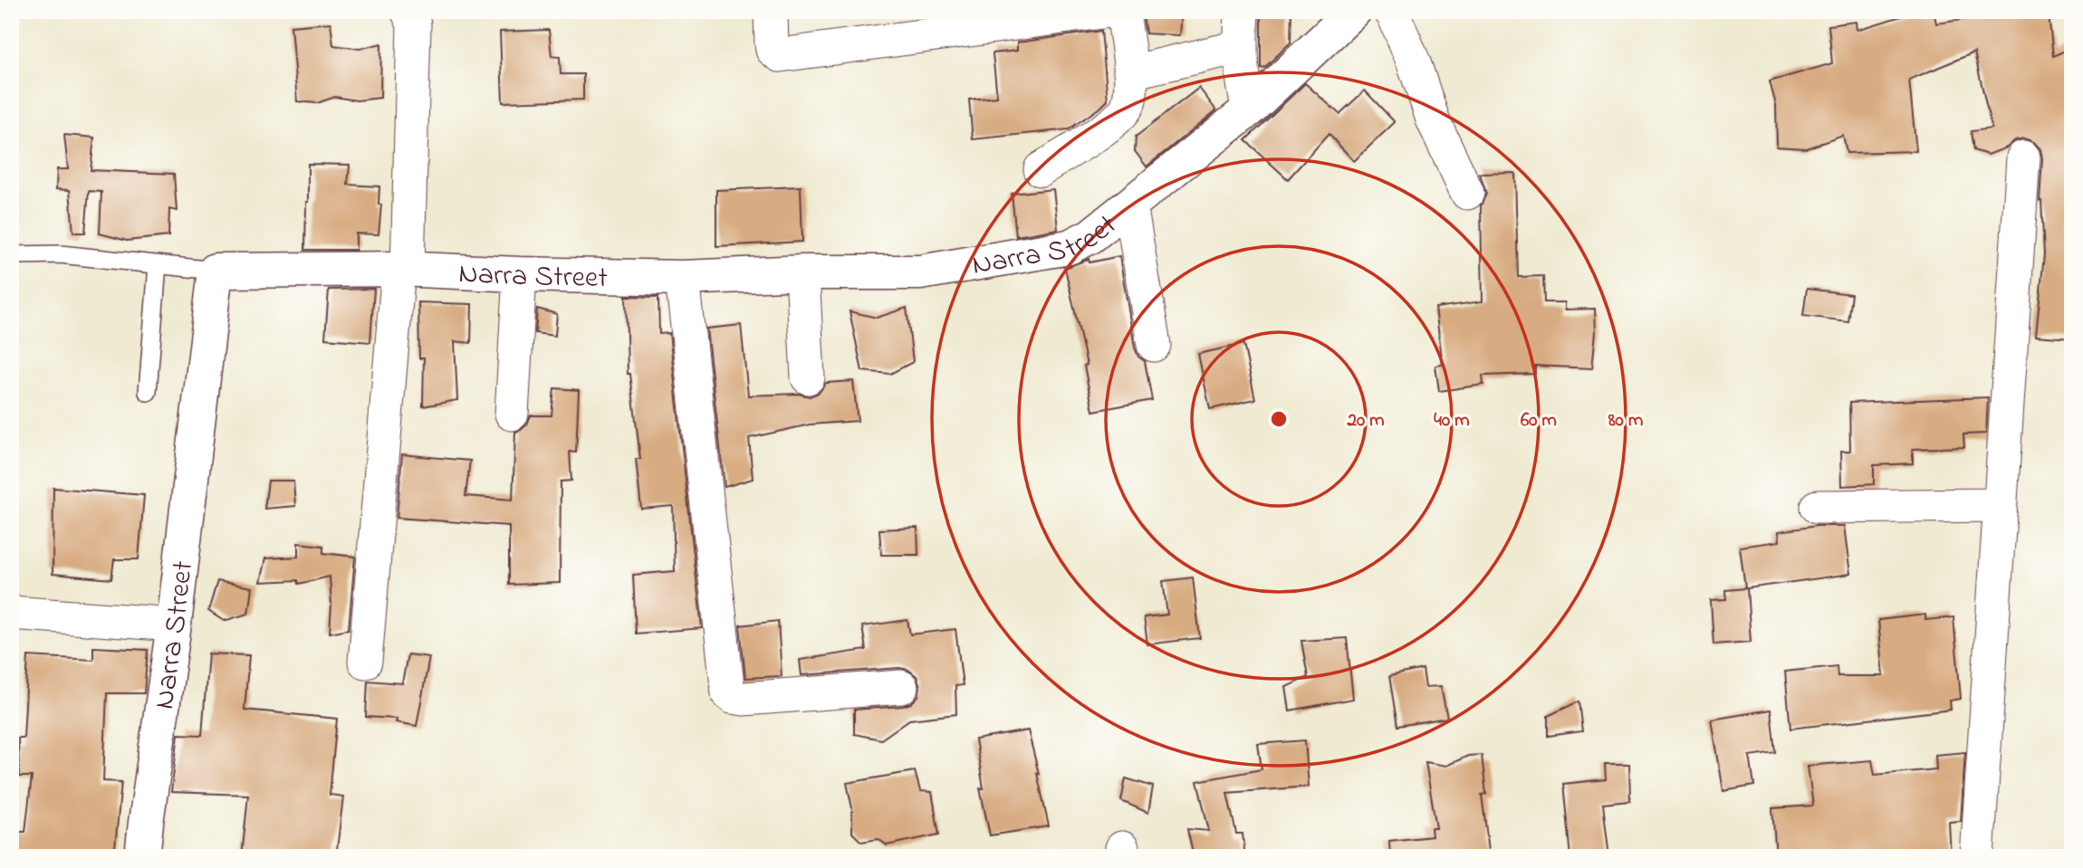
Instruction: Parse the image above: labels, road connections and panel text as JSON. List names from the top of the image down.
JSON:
{
  "streets": {
    "street": ["Narra Street"]
  },
  "rings": [
    "20 m",
    "40 m",
    "60 m",
    "80 m"
  ]
}
